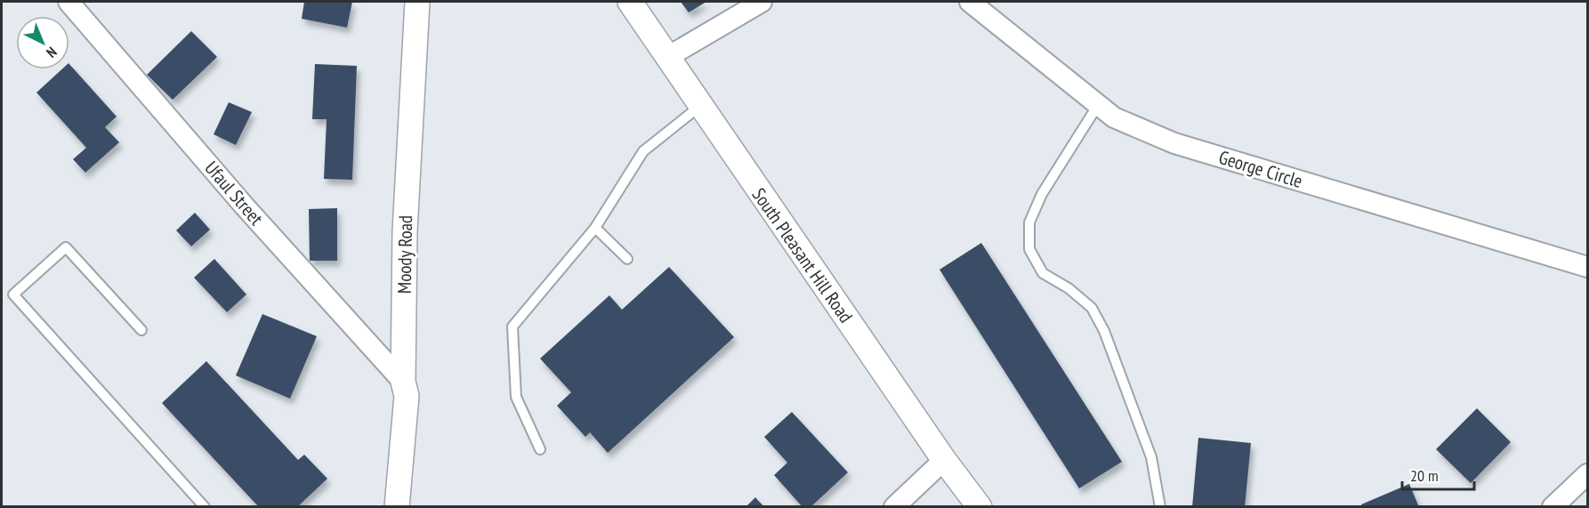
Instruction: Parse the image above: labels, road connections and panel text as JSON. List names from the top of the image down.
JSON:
{
  "streets": {
    "street": [
      "George Circle",
      "Ufaul Street",
      "Moody Road",
      "South Pleasant Hill Road"
    ]
  },
  "crossings": [
    ["Ufaul Street", "Moody Road"]
  ],
  "scale_bar": "20 m",
  "north": "bottom right"
}
